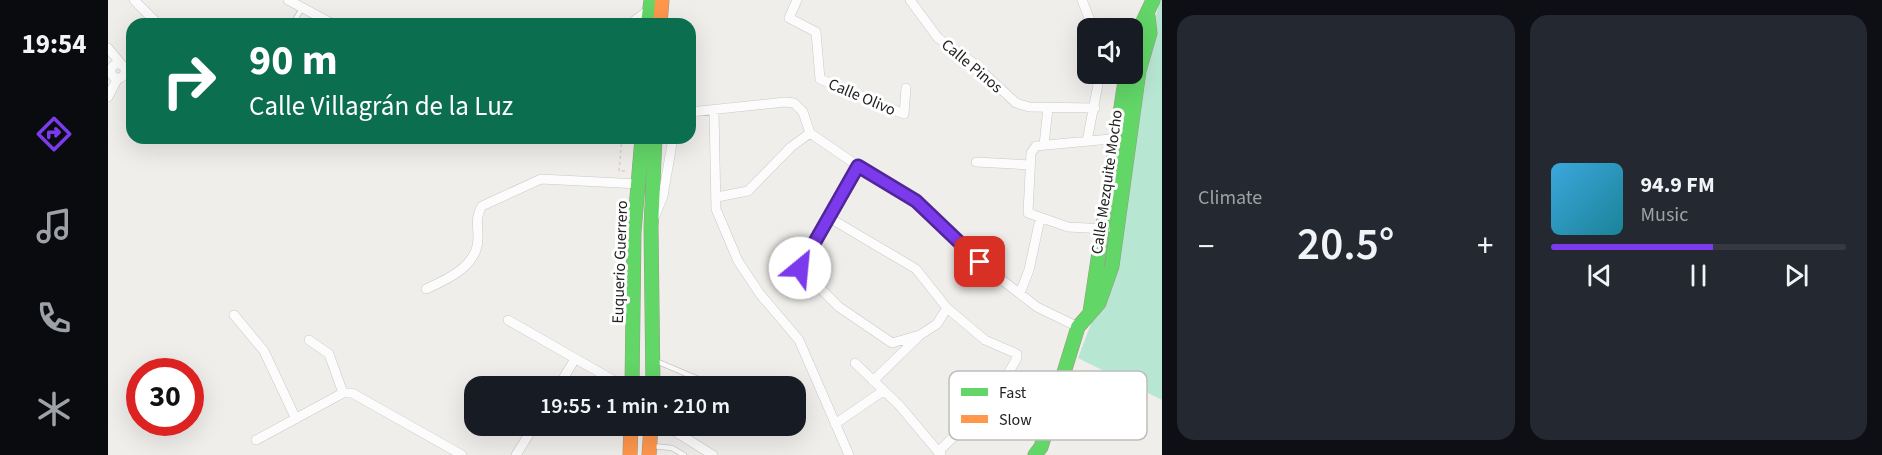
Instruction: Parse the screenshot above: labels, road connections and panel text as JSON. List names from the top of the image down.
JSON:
{
  "streets": {
    "main road": ["Calle Mezquite Mocho", "Euquerio Guerrero"],
    "street": ["Calle Pinos", "Calle Olivo"]
  },
  "legend": ["Fast", "Slow"],
  "page": {
    "tabs": "19:54",
    "tile": "Climate",
    "turn": ["90 m", "Calle Villagrán de la Luz"],
    "song": ["94.9 FM", "Music"],
    "heat": ["−", "20.5°", "+"],
    "limit": "30",
    "trip": "19:55 · 1 min · 210 m"
  }
}
